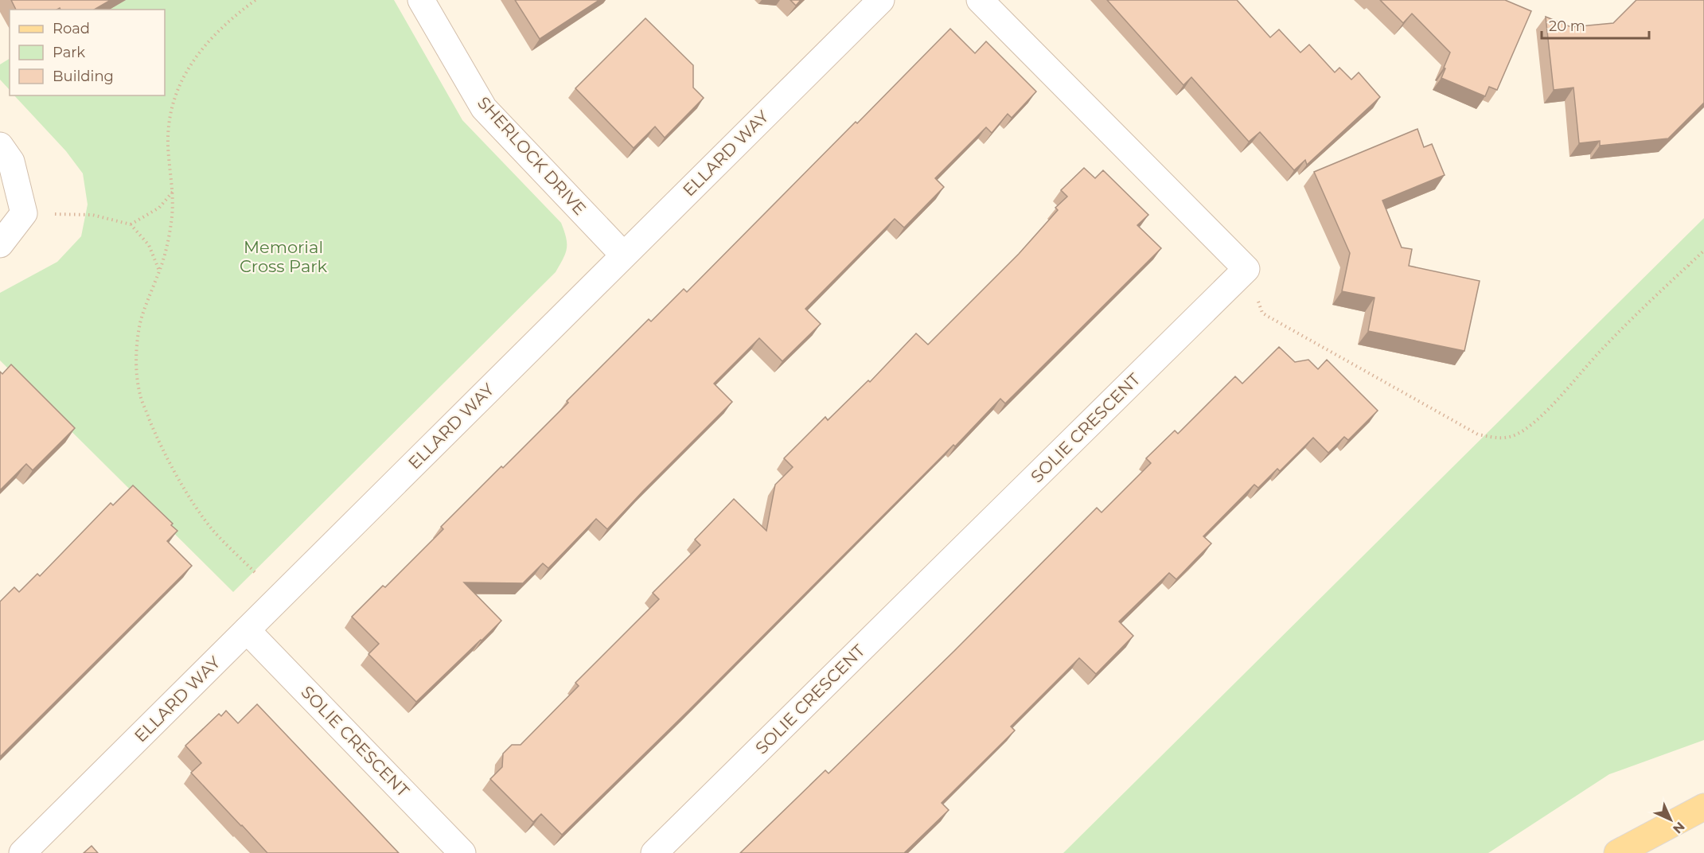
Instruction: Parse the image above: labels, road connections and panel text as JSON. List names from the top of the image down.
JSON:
{
  "streets": {
    "street": ["ELLARD WAY", "SHERLOCK DRIVE", "SOLIE CRESCENT"]
  },
  "crossings": [
    ["ELLARD WAY", "SHERLOCK DRIVE"],
    ["ELLARD WAY", "SOLIE CRESCENT"]
  ],
  "parks": ["Memorial Cross Park"],
  "legend": ["Road", "Park", "Building"],
  "scale_bar": "20 m",
  "north": "bottom right"
}
